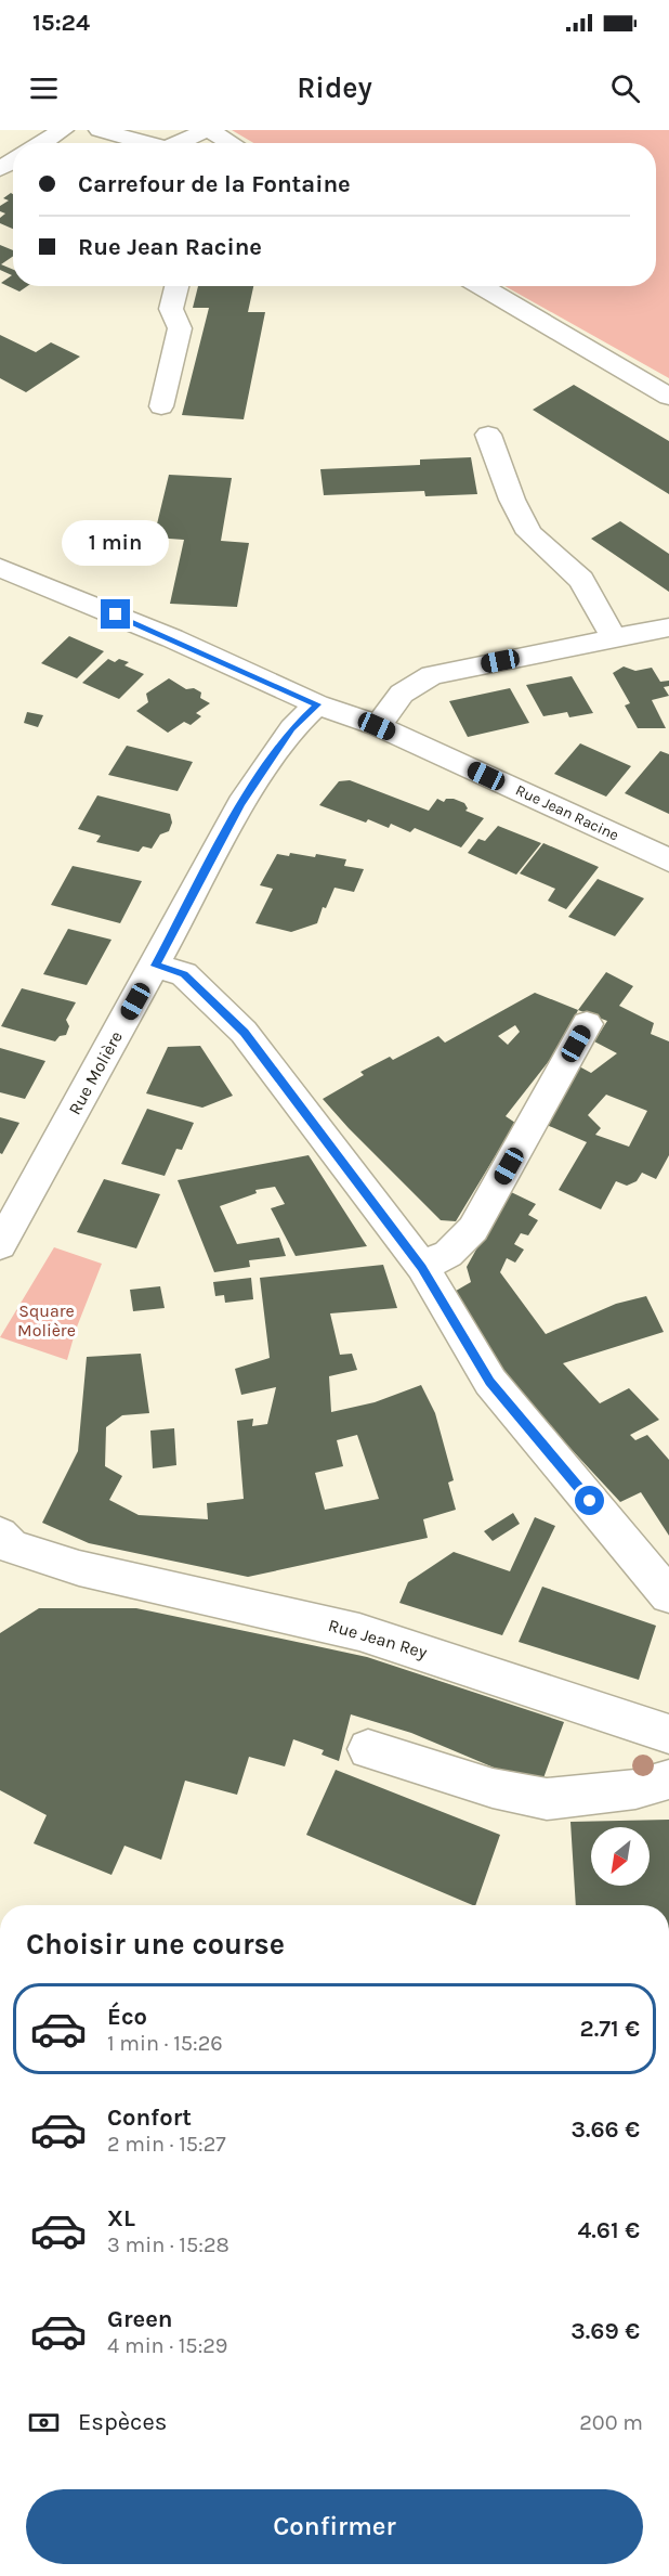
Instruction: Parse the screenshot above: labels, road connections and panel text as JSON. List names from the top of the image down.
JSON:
{
  "streets": {
    "street": ["Rue Jean Racine", "Rue Molière", "Rue Jean Rey"]
  },
  "crossings": [
    ["Rue Jean Racine", "Rue Molière"]
  ],
  "parks": ["Square Molière"],
  "north": "bottom left",
  "page": {
    "status": "15:24",
    "header": "Ridey",
    "banner": ["Carrefour de la Fontaine", "Rue Jean Racine"],
    "bubble": "1 min",
    "heading": "Choisir une course",
    "list": [
      {
        "name": "Éco",
        "note": "1 min · 15:26",
        "value": "2.71 €"
      },
      {
        "name": "Confort",
        "note": "2 min · 15:27",
        "value": "3.66 €"
      },
      {
        "name": "XL",
        "note": "3 min · 15:28",
        "value": "4.61 €"
      },
      {
        "name": "Green",
        "note": "4 min · 15:29",
        "value": "3.69 €"
      }
    ],
    "pay": ["Espèces", "200 m"],
    "buttons": "Confirmer"
  }
}
